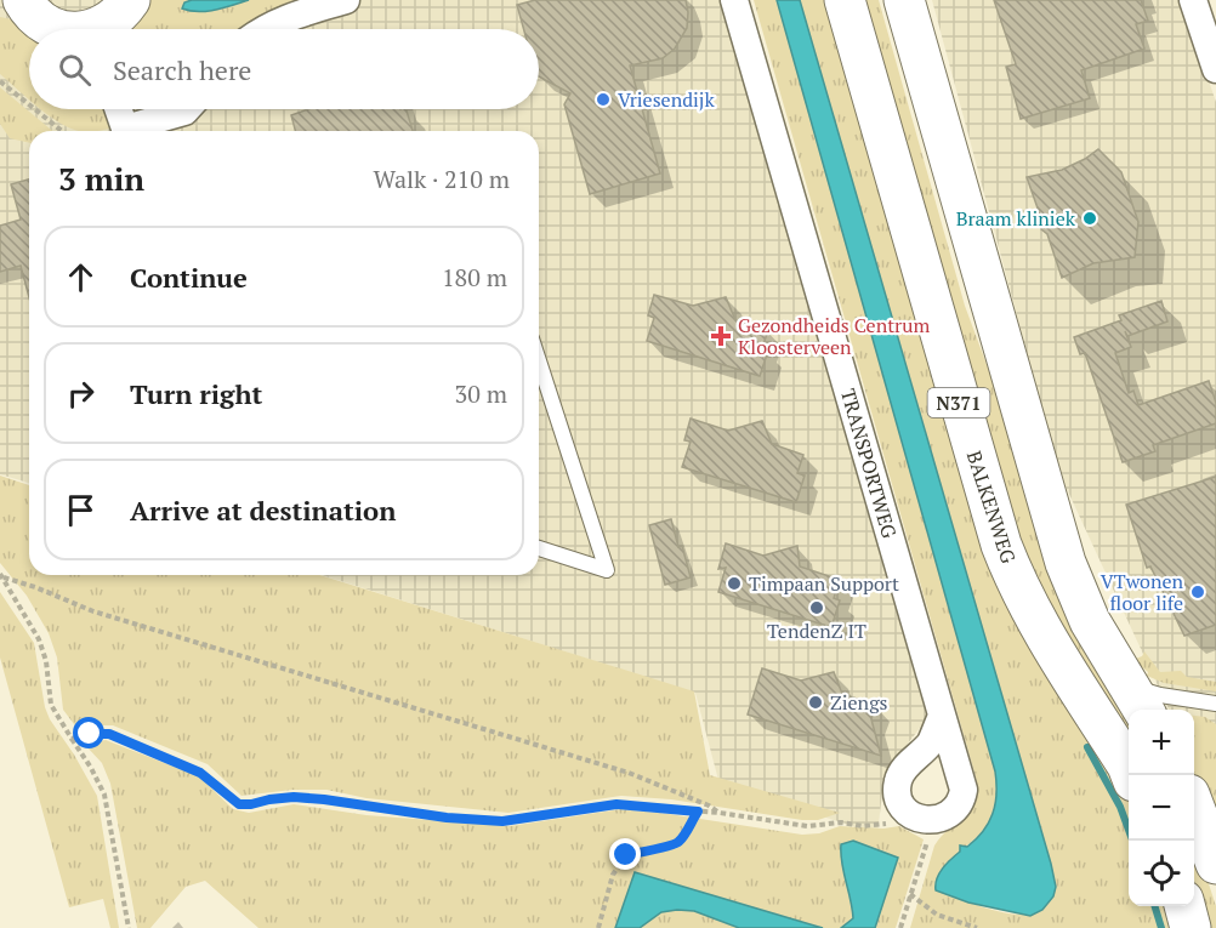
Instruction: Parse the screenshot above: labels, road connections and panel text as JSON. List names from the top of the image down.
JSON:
{
  "streets": {
    "main road": ["N371", "BALKENWEG"],
    "street": ["TRANSPORTWEG"]
  },
  "places": {
    "other": [
      "Vriesendijk",
      "Braam kliniek",
      "Timpaan Support",
      "VTwonen floor life",
      "TendenZ IT",
      "Ziengs"
    ],
    "health": ["Gezondheids Centrum Kloosterveen"]
  },
  "page": {
    "search": "Search here",
    "heading": ["3 min", "Walk · 210 m"],
    "list": [
      ["Continue", "180 m"],
      ["Turn right", "30 m"],
      "Arrive at destination"
    ],
    "map_buttons": ["+", "−"]
  }
}
